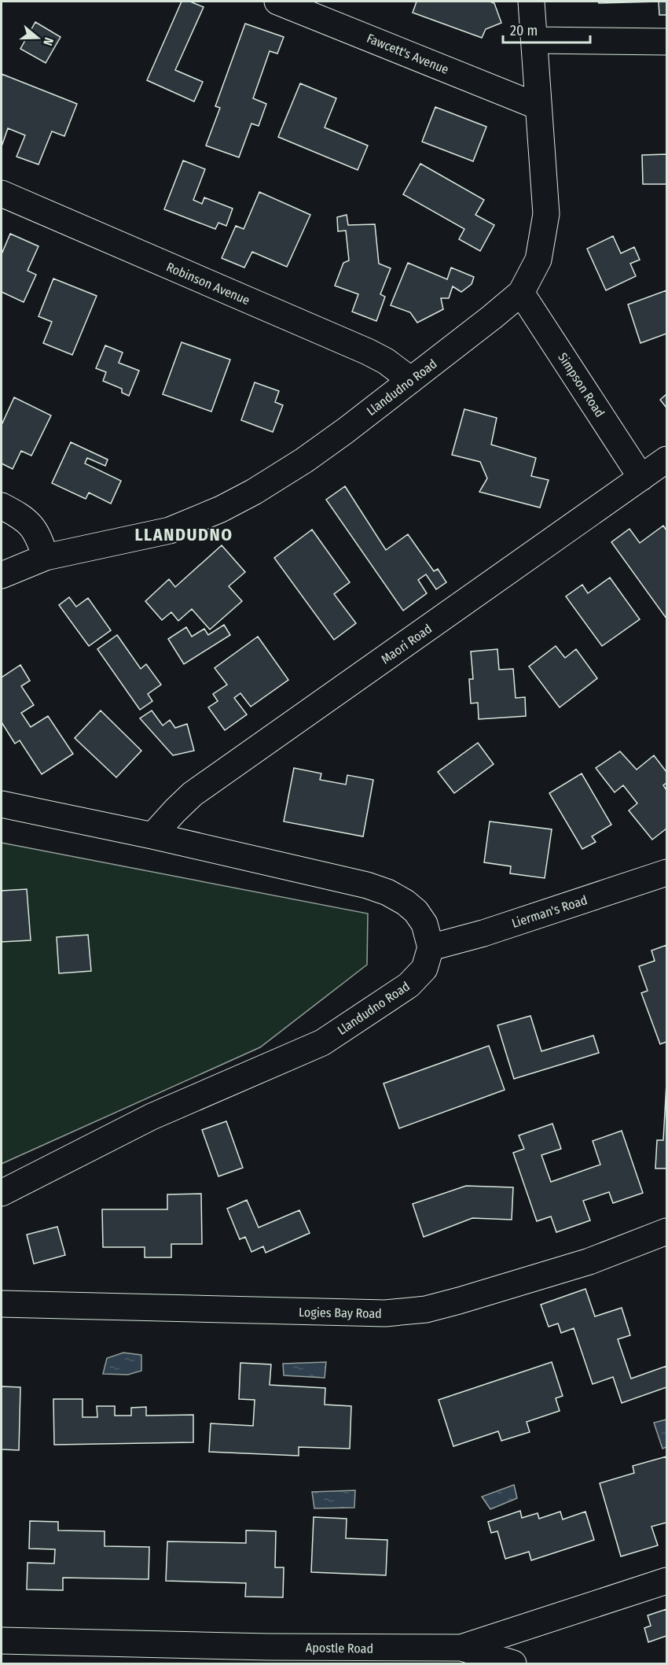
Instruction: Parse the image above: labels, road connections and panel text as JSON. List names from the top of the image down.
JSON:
{
  "streets": {
    "street": [
      "Fawcett's Avenue",
      "Robinson Avenue",
      "Simpson Road",
      "Llandudno Road",
      "Maori Road",
      "Lierman's Road",
      "Logies Bay Road",
      "Apostle Road"
    ]
  },
  "crossings": [
    ["Fawcett's Avenue", "Llandudno Road"],
    ["Robinson Avenue", "Llandudno Road"],
    ["Simpson Road", "Llandudno Road"],
    ["Simpson Road", "Maori Road"],
    ["Llandudno Road", "Lierman's Road"]
  ],
  "districts": ["LLANDUDNO"],
  "scale_bar": "20 m",
  "north": "right"
}
